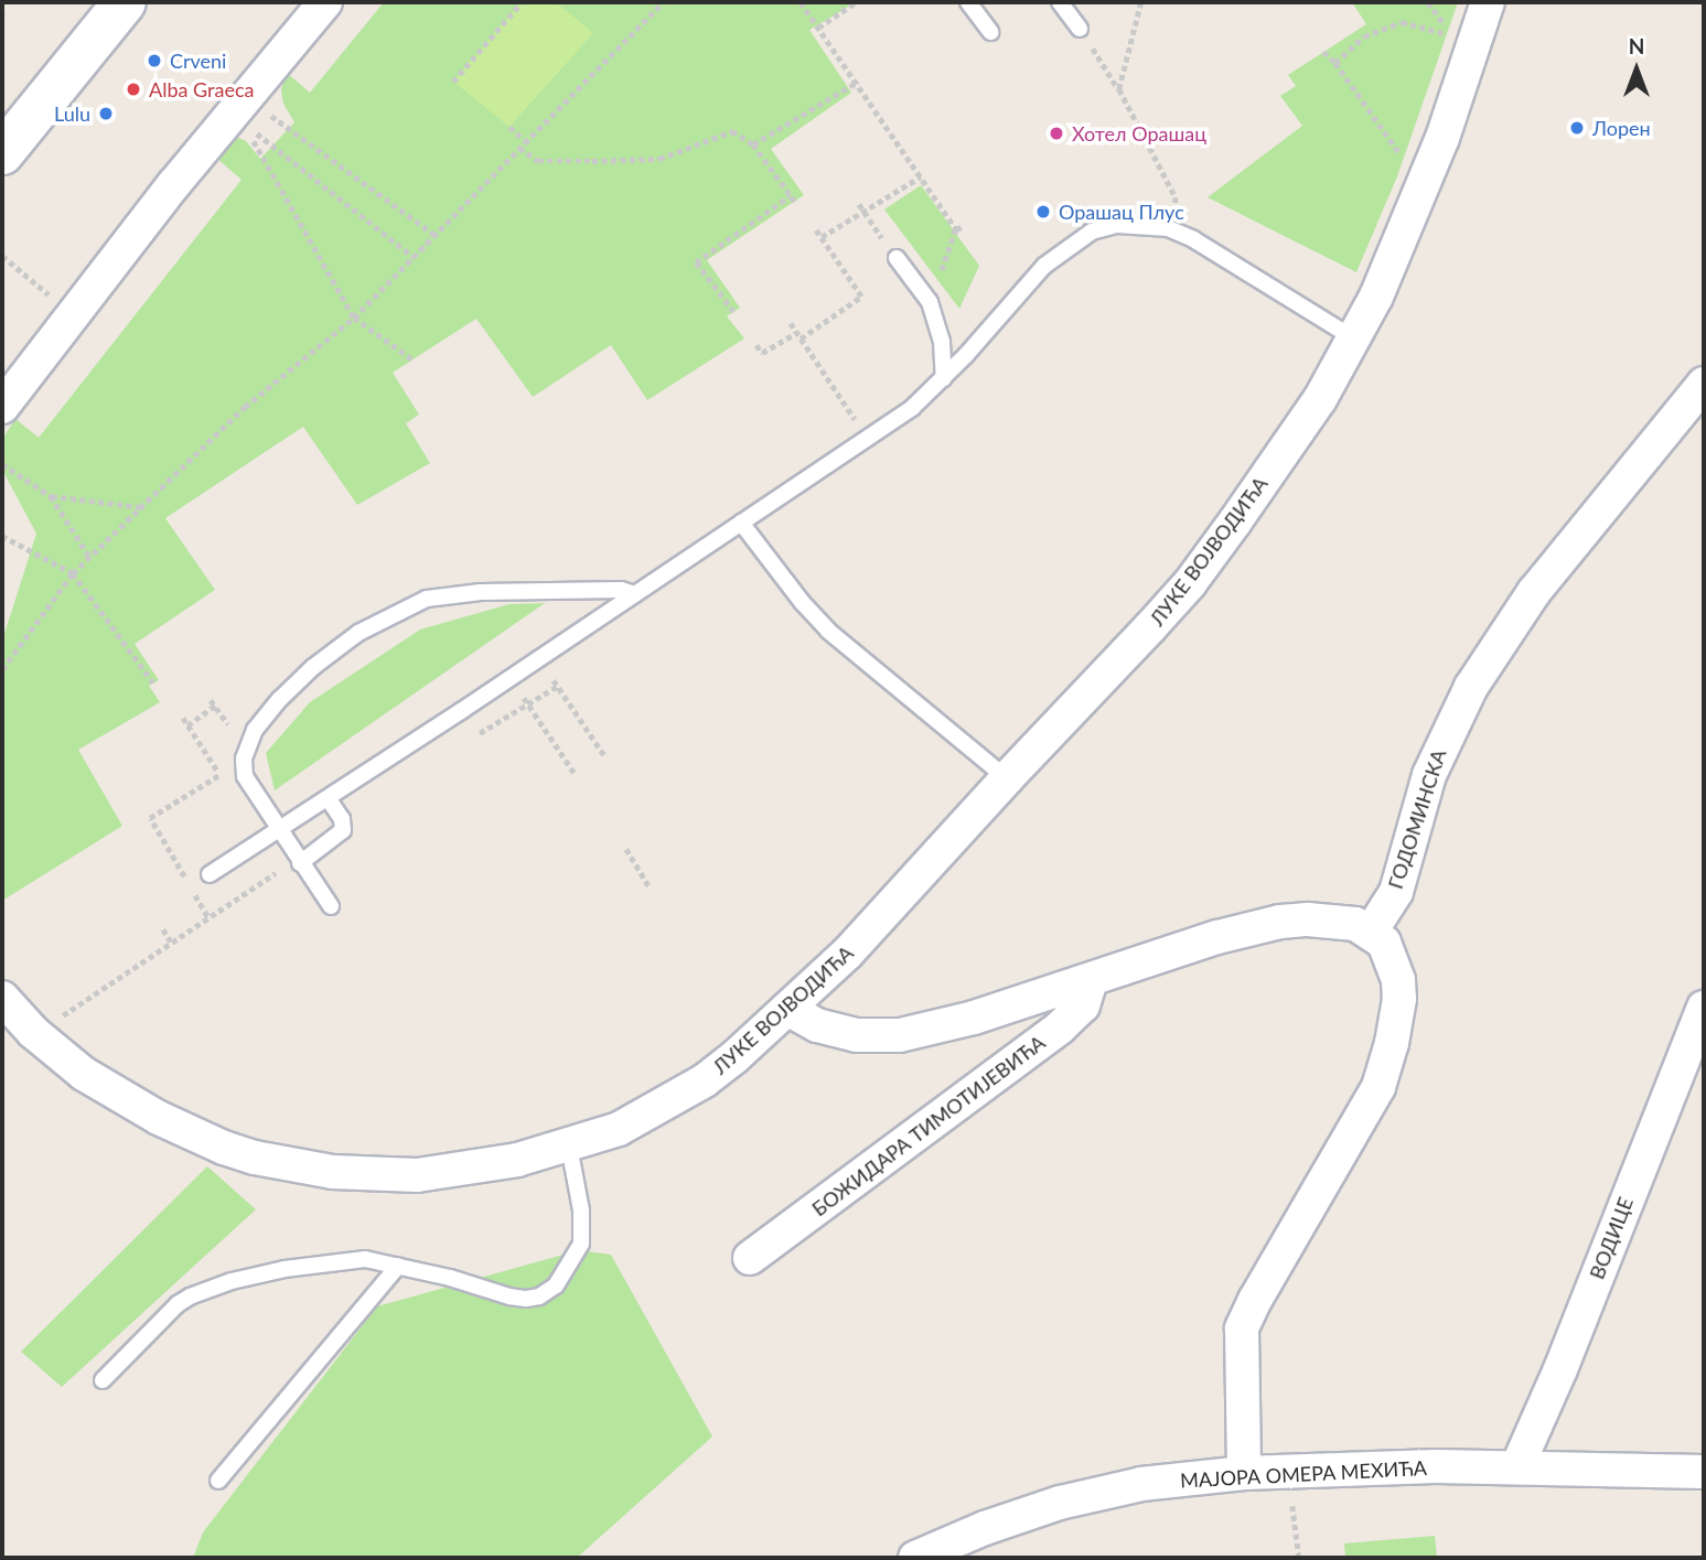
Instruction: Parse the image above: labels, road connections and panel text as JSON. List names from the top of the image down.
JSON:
{
  "streets": {
    "street": [
      "ЛУКЕ ВОЈВОДИЋА",
      "ГОДОМИНСКА",
      "БОЖИДАРА ТИМОТИЈЕВИЋА",
      "ВОДИЦЕ",
      "МАЈОРА ОМЕРА МЕХИЋА"
    ]
  },
  "crossings": [
    ["ВОДИЦЕ", "МАЈОРА ОМЕРА МЕХИЋА"]
  ],
  "places": [
    "Crveni",
    "Alba Graeca",
    "Lulu",
    "Лорен",
    "Хотел Орашац",
    "Орашац Плус"
  ],
  "north": "top"
}
